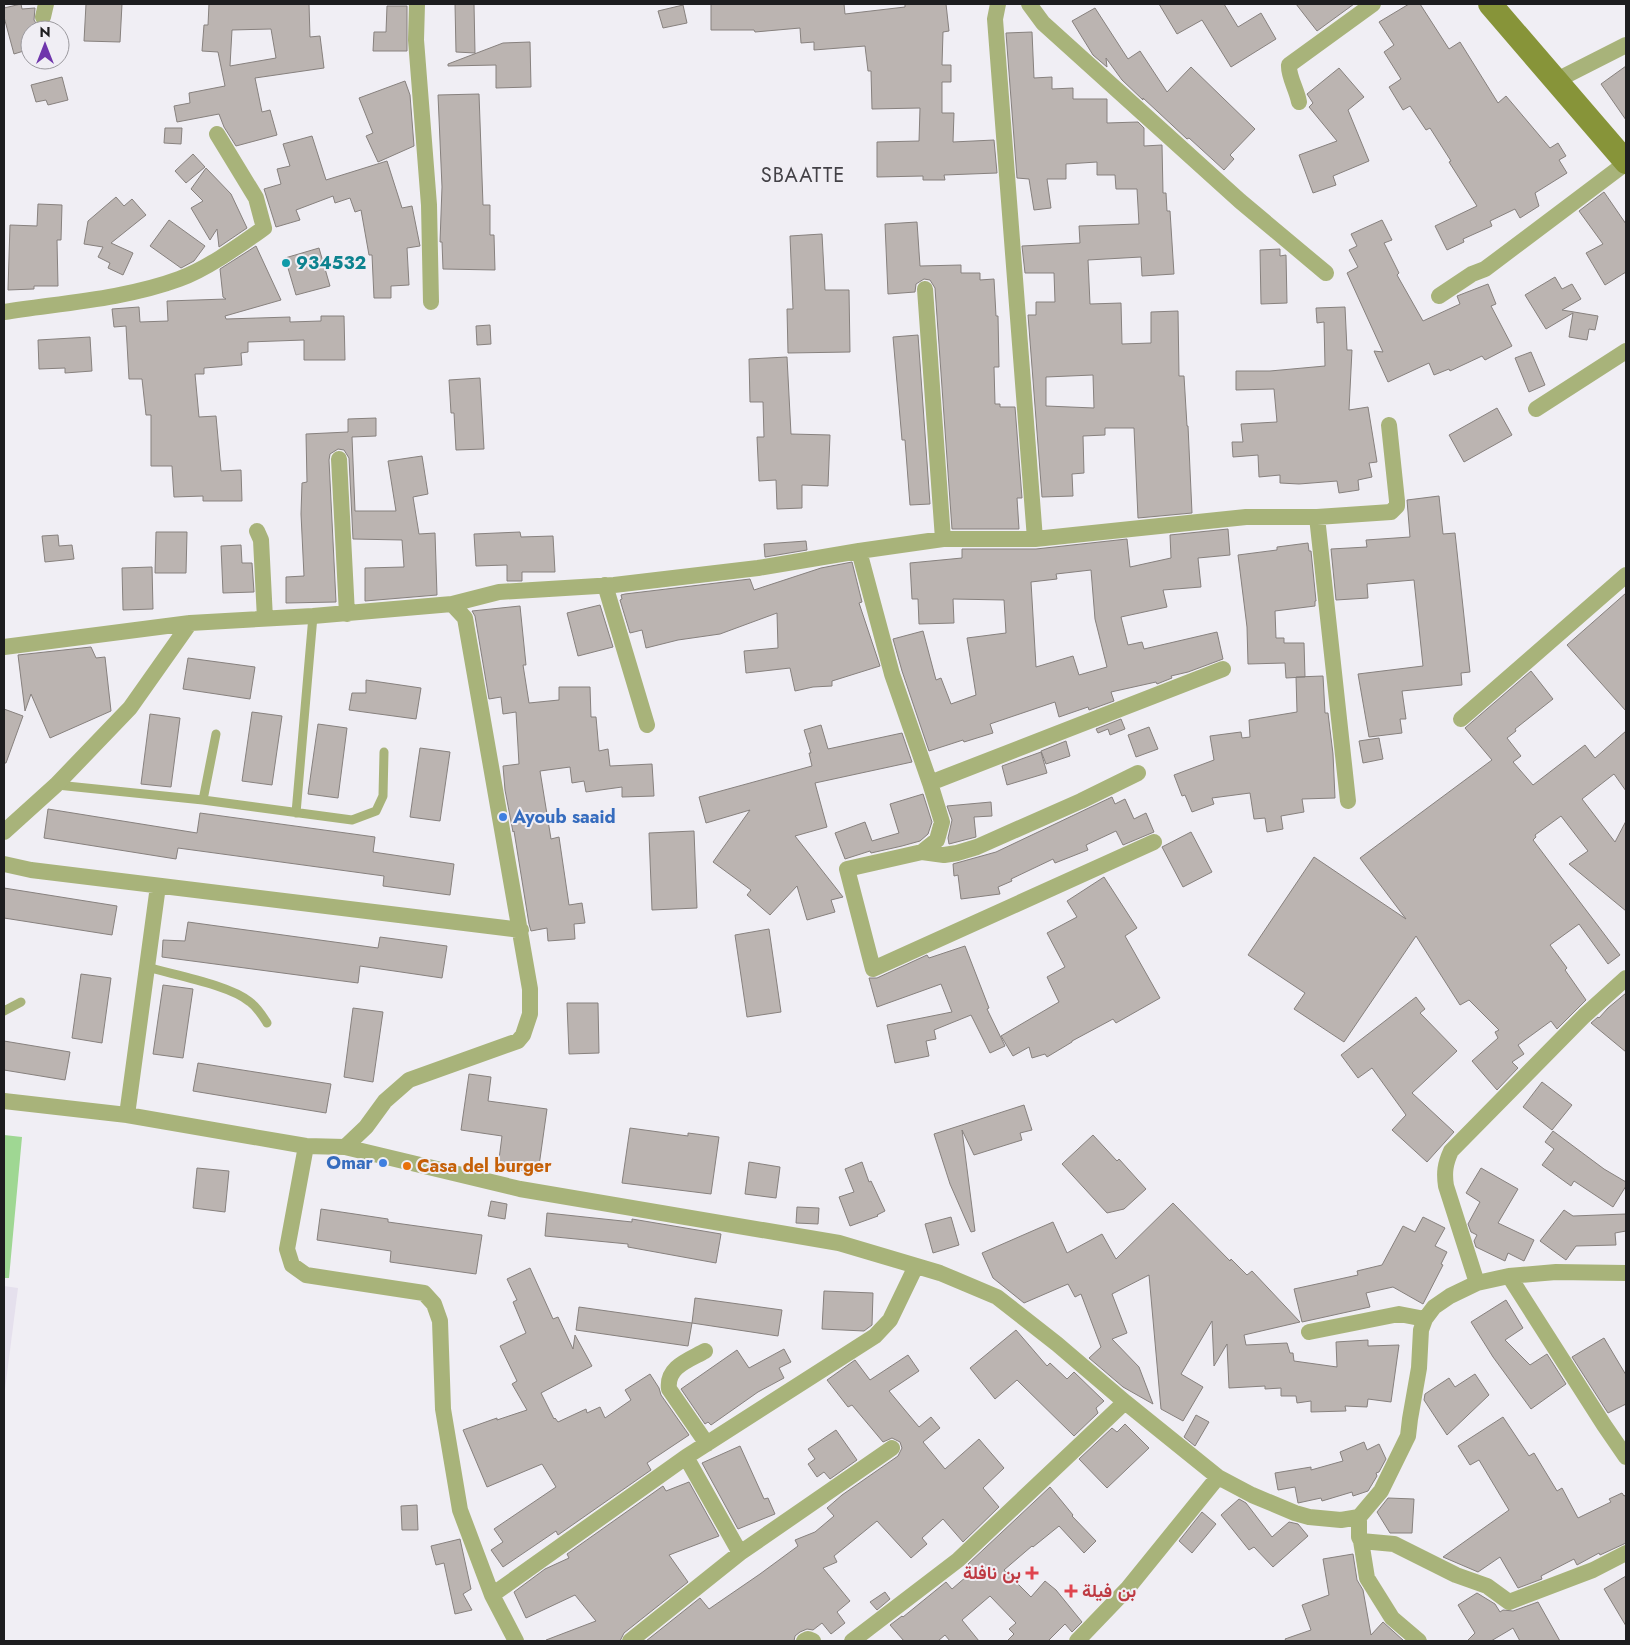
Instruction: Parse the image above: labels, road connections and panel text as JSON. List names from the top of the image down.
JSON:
{
  "districts": ["SBAATTE"],
  "places": {
    "other": [
      "934532",
      "Ayoub saaid",
      "Omar",
      "Casa del burger"
    ],
    "health": ["بن نافلة", "بن فيلة"]
  },
  "north": "top"
}
